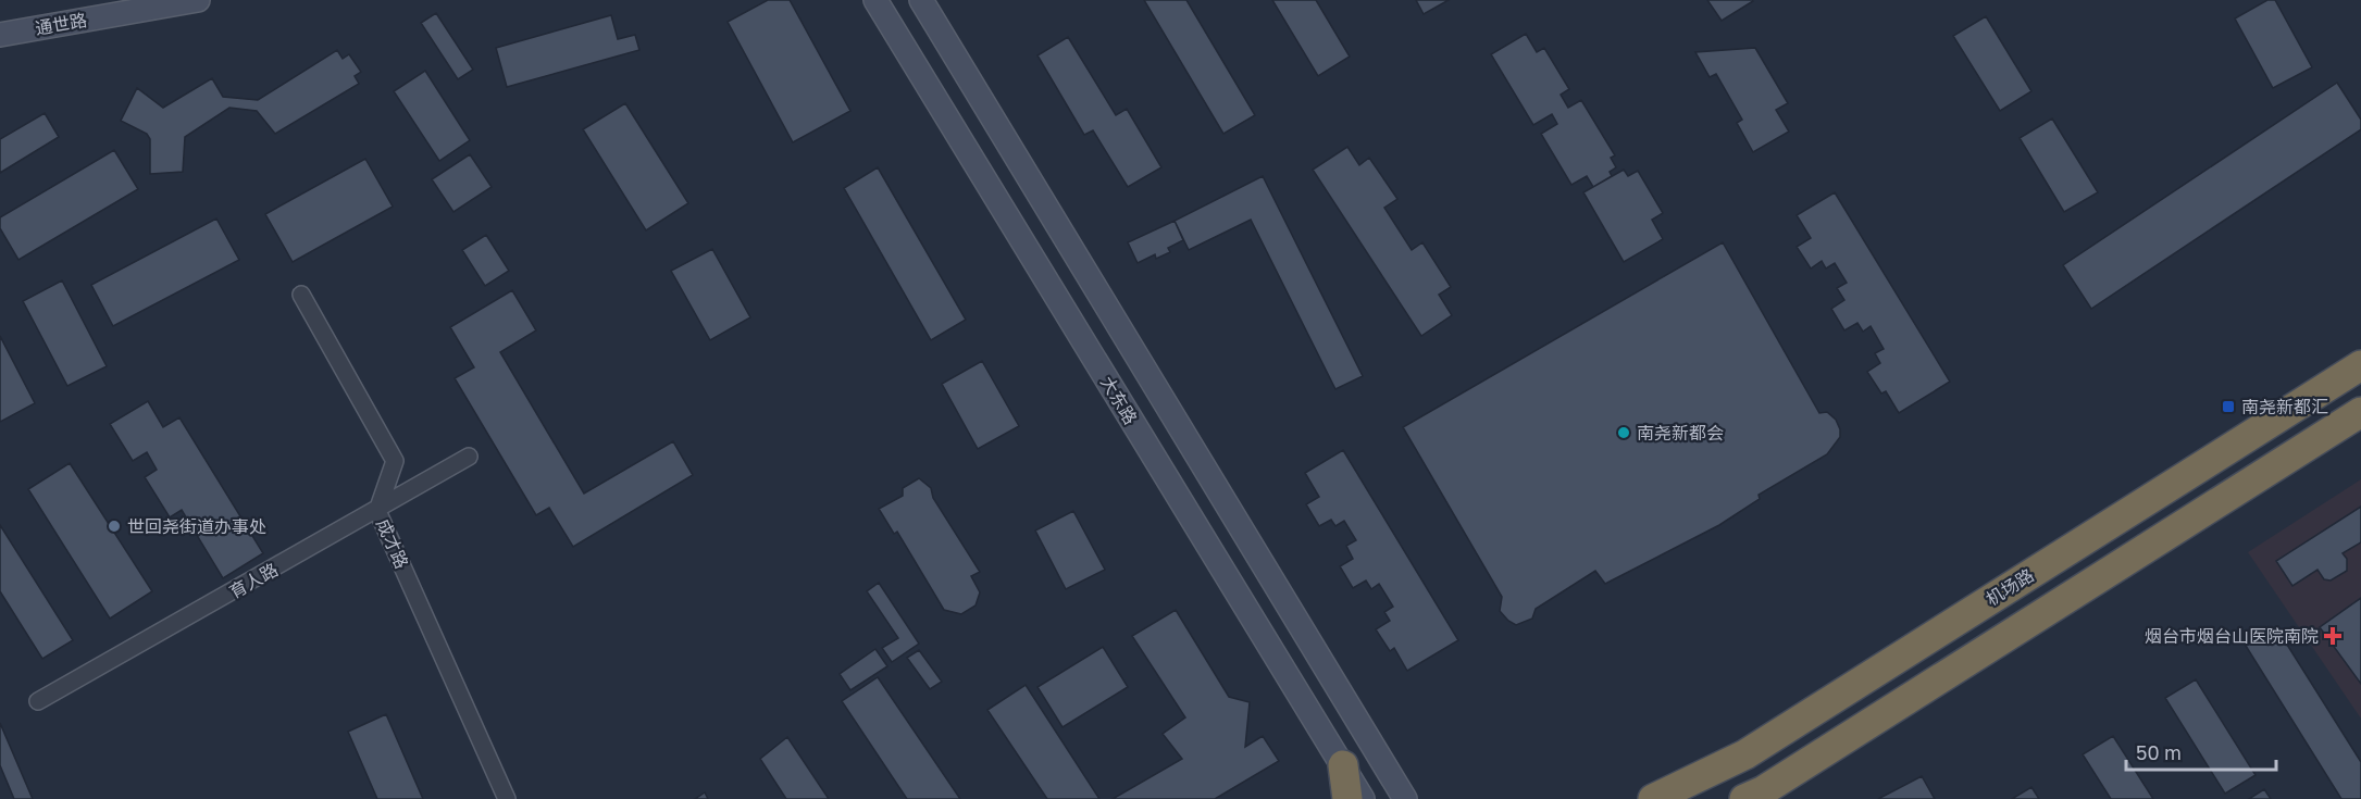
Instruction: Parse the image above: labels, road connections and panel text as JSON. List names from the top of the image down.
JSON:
{
  "streets": {
    "highway": ["机场路"],
    "street": [
      "通世路",
      "大东路",
      "成才路",
      "育人路"
    ]
  },
  "crossings": [
    ["成才路", "育人路"]
  ],
  "places": {
    "transit": ["南尧新都汇"],
    "other": ["南尧新都会", "世回尧街道办事处"],
    "health": ["烟台市烟台山医院南院"]
  },
  "scale_bar": "50 m"
}
